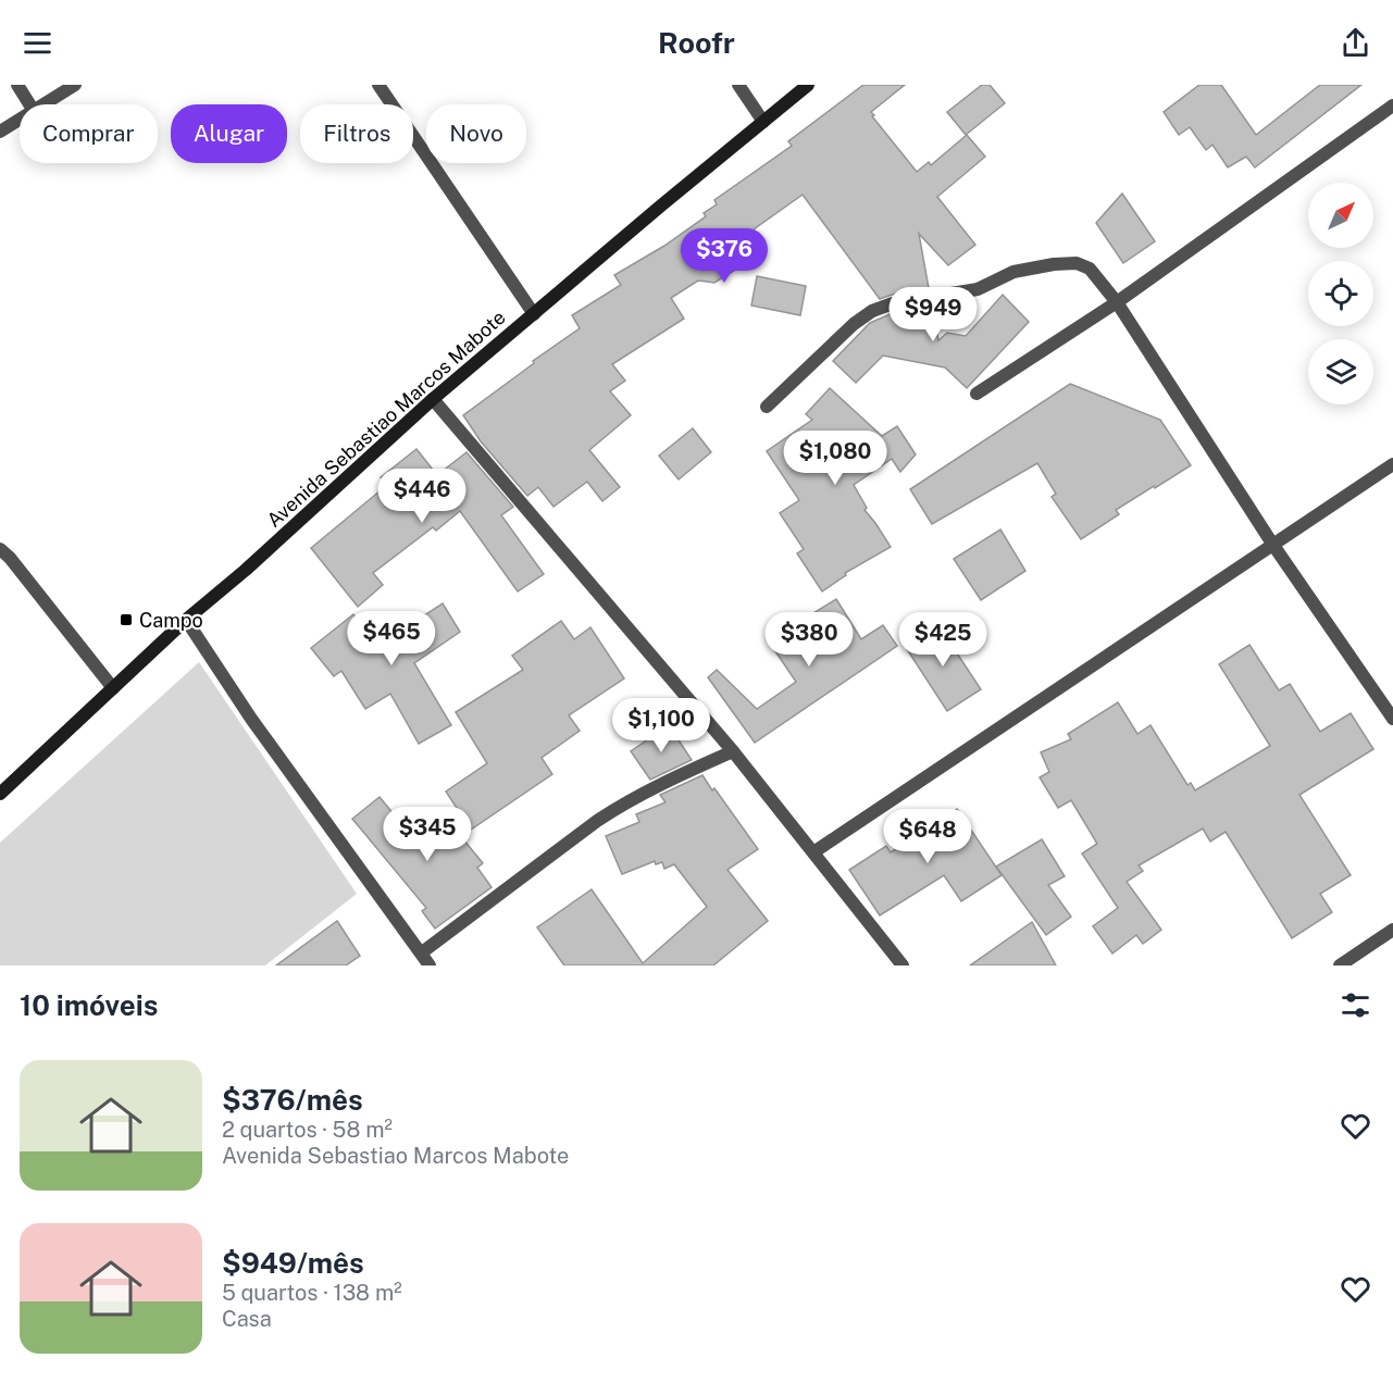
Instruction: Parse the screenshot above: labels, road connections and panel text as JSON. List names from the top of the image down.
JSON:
{
  "streets": {
    "main road": ["Avenida Sebastiao Marcos Mabote"]
  },
  "places": {
    "transit": ["Campo"]
  },
  "north": "top right",
  "page": {
    "header": "Roofr",
    "chip": [
      "Comprar",
      "Alugar",
      "Filtros",
      "Novo"
    ],
    "price": [
      "$376",
      "$949",
      "$1,080",
      "$446",
      "$465",
      "$380",
      "$425",
      "$1,100",
      "$345",
      "$648"
    ],
    "heading": "10 imóveis",
    "list": [
      {
        "name": "$376/mês",
        "note": "2 quartos · 58 m² · Avenida Sebastiao Marcos Mabote"
      },
      {
        "name": "$949/mês",
        "note": "5 quartos · 138 m² · Casa"
      }
    ]
  }
}
